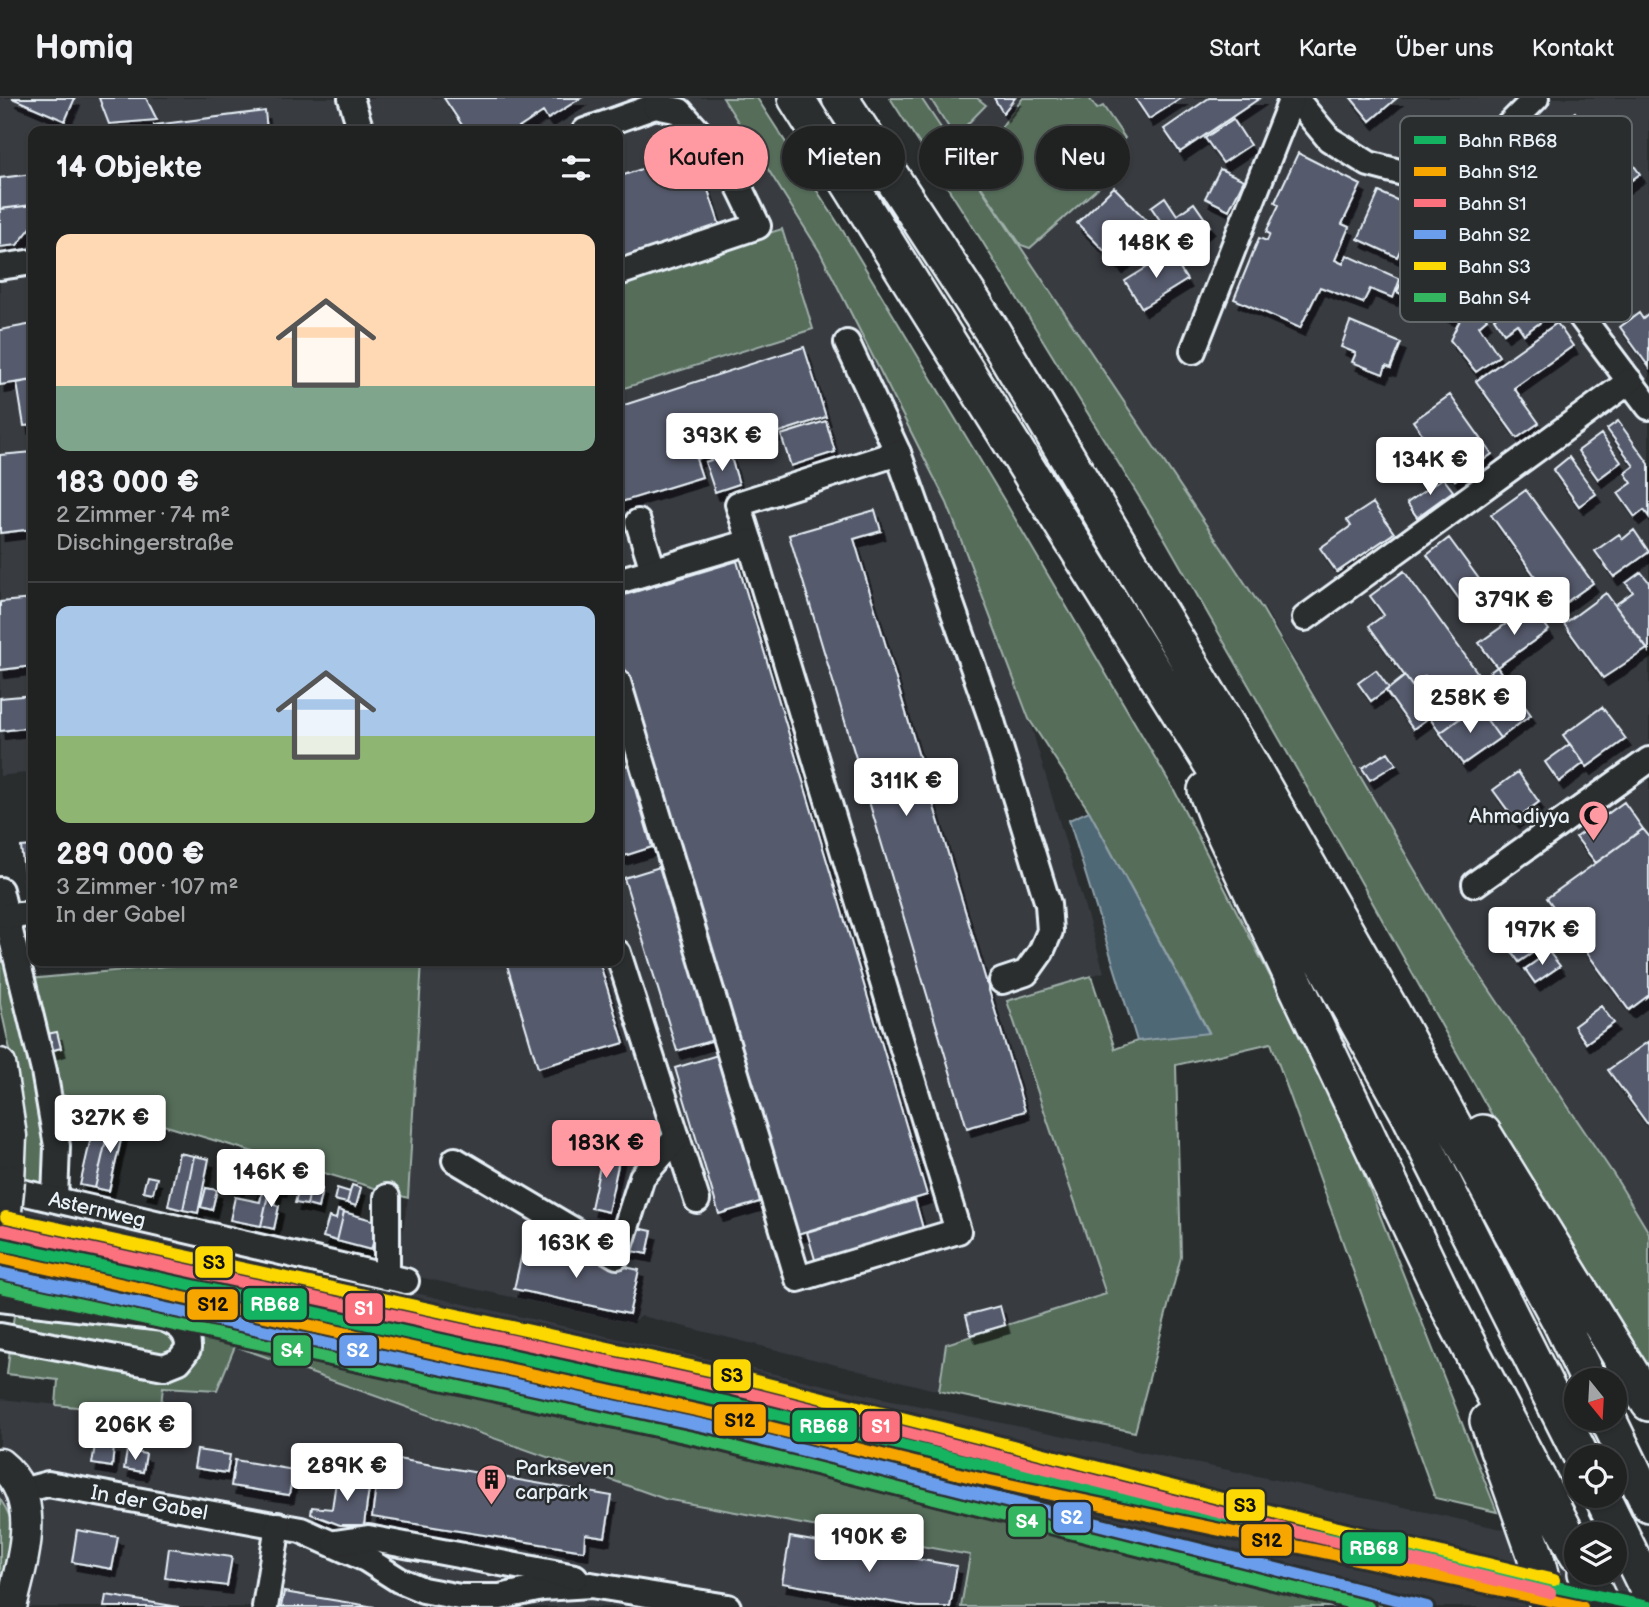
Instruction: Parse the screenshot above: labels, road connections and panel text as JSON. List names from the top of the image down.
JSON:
{
  "streets": {
    "street": ["Asternweg", "In der Gabel"]
  },
  "places": {
    "mosque": ["Ahmadiyya"],
    "building": ["Parkseven carpark"]
  },
  "lines": [
    "rail line S3",
    "rail line S1",
    "rail line RB68",
    "rail line S12",
    "rail line S2",
    "rail line S4"
  ],
  "legend": [
    "Bahn RB68",
    "Bahn S12",
    "Bahn S1",
    "Bahn S2",
    "Bahn S3",
    "Bahn S4"
  ],
  "north": "bottom",
  "page": {
    "header": "Homiq",
    "nav": [
      "Start",
      "Karte",
      "Über uns",
      "Kontakt"
    ],
    "chip": [
      "Kaufen",
      "Mieten",
      "Filter",
      "Neu"
    ],
    "heading": "14 Objekte",
    "list": [
      {
        "name": "183 000 €",
        "note": "2 Zimmer · 74 m² · Dischingerstraße"
      },
      {
        "name": "289 000 €",
        "note": "3 Zimmer · 107 m² · In der Gabel"
      }
    ],
    "price": [
      "148K €",
      "393K €",
      "134K €",
      "379K €",
      "258K €",
      "311K €",
      "197K €",
      "327K €",
      "183K €",
      "146K €",
      "163K €",
      "206K €",
      "289K €",
      "190K €"
    ]
  }
}
